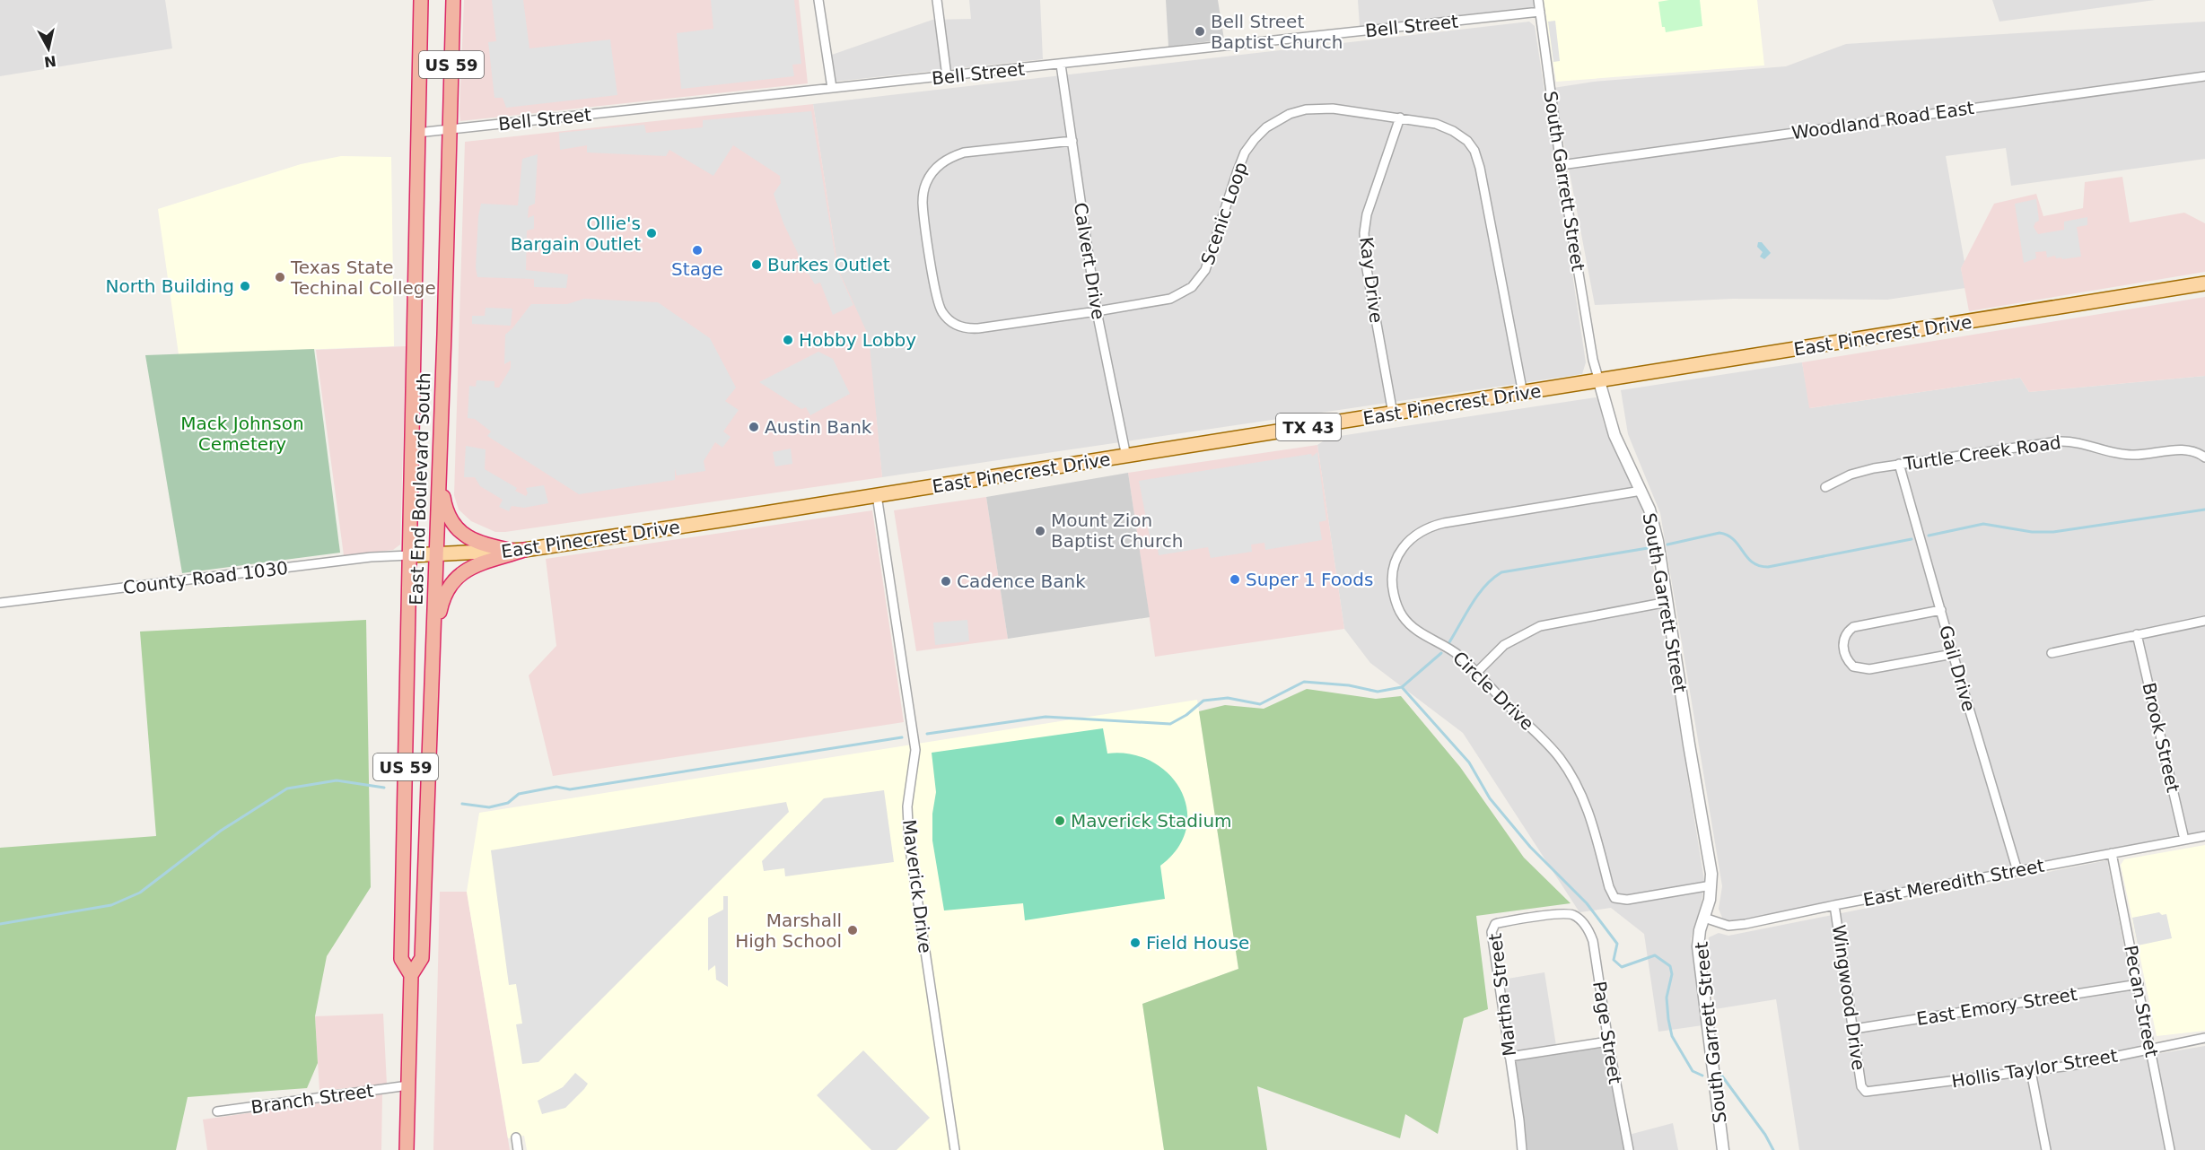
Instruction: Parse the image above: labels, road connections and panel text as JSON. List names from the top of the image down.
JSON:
{
  "streets": {
    "highway": ["US 59", "East End Boulevard South"],
    "main road": ["East Pinecrest Drive", "TX 43"],
    "street": [
      "Bell Street",
      "Woodland Road East",
      "South Garrett Street",
      "Scenic Loop",
      "Calvert Drive",
      "Kay Drive",
      "Turtle Creek Road",
      "County Road 1030",
      "Gail Drive",
      "Circle Drive",
      "Brook Street",
      "East Meredith Street",
      "Maverick Drive",
      "Martha Street",
      "Wingwood Drive",
      "Pecan Street",
      "East Emory Street",
      "Page Street",
      "Hollis Taylor Street",
      "Branch Street"
    ]
  },
  "crossings": [
    ["Bell Street", "South Garrett Street"],
    ["Bell Street", "Calvert Drive"],
    ["Bell Street", "East End Boulevard South"],
    ["Woodland Road East", "South Garrett Street"],
    ["South Garrett Street", "East Pinecrest Drive"],
    ["South Garrett Street", "Circle Drive"],
    ["South Garrett Street", "East Meredith Street"],
    ["Scenic Loop", "Calvert Drive"],
    ["Scenic Loop", "Kay Drive"],
    ["Scenic Loop", "East Pinecrest Drive"],
    ["Calvert Drive", "East Pinecrest Drive"],
    ["Kay Drive", "East Pinecrest Drive"],
    ["East Pinecrest Drive", "East End Boulevard South"],
    ["East Pinecrest Drive", "County Road 1030"],
    ["East Pinecrest Drive", "Maverick Drive"],
    ["Turtle Creek Road", "Gail Drive"],
    ["East End Boulevard South", "County Road 1030"],
    ["East End Boulevard South", "Branch Street"],
    ["Gail Drive", "East Meredith Street"],
    ["Brook Street", "East Meredith Street"],
    ["East Meredith Street", "Wingwood Drive"],
    ["East Meredith Street", "Pecan Street"],
    ["Martha Street", "Page Street"],
    ["Wingwood Drive", "East Emory Street"],
    ["Wingwood Drive", "Hollis Taylor Street"],
    ["Pecan Street", "East Emory Street"],
    ["Pecan Street", "Hollis Taylor Street"]
  ],
  "parks": ["Mack Johnson Cemetery"],
  "places": [
    "Bell Street Baptist Church",
    "Ollie's Bargain Outlet",
    "Stage",
    "Burkes Outlet",
    "Texas State Techinal College",
    "North Building",
    "Hobby Lobby",
    "Austin Bank",
    "Mount Zion Baptist Church",
    "Super 1 Foods",
    "Cadence Bank",
    "Maverick Stadium",
    "Marshall High School",
    "Field House"
  ],
  "north": "bottom"
}
